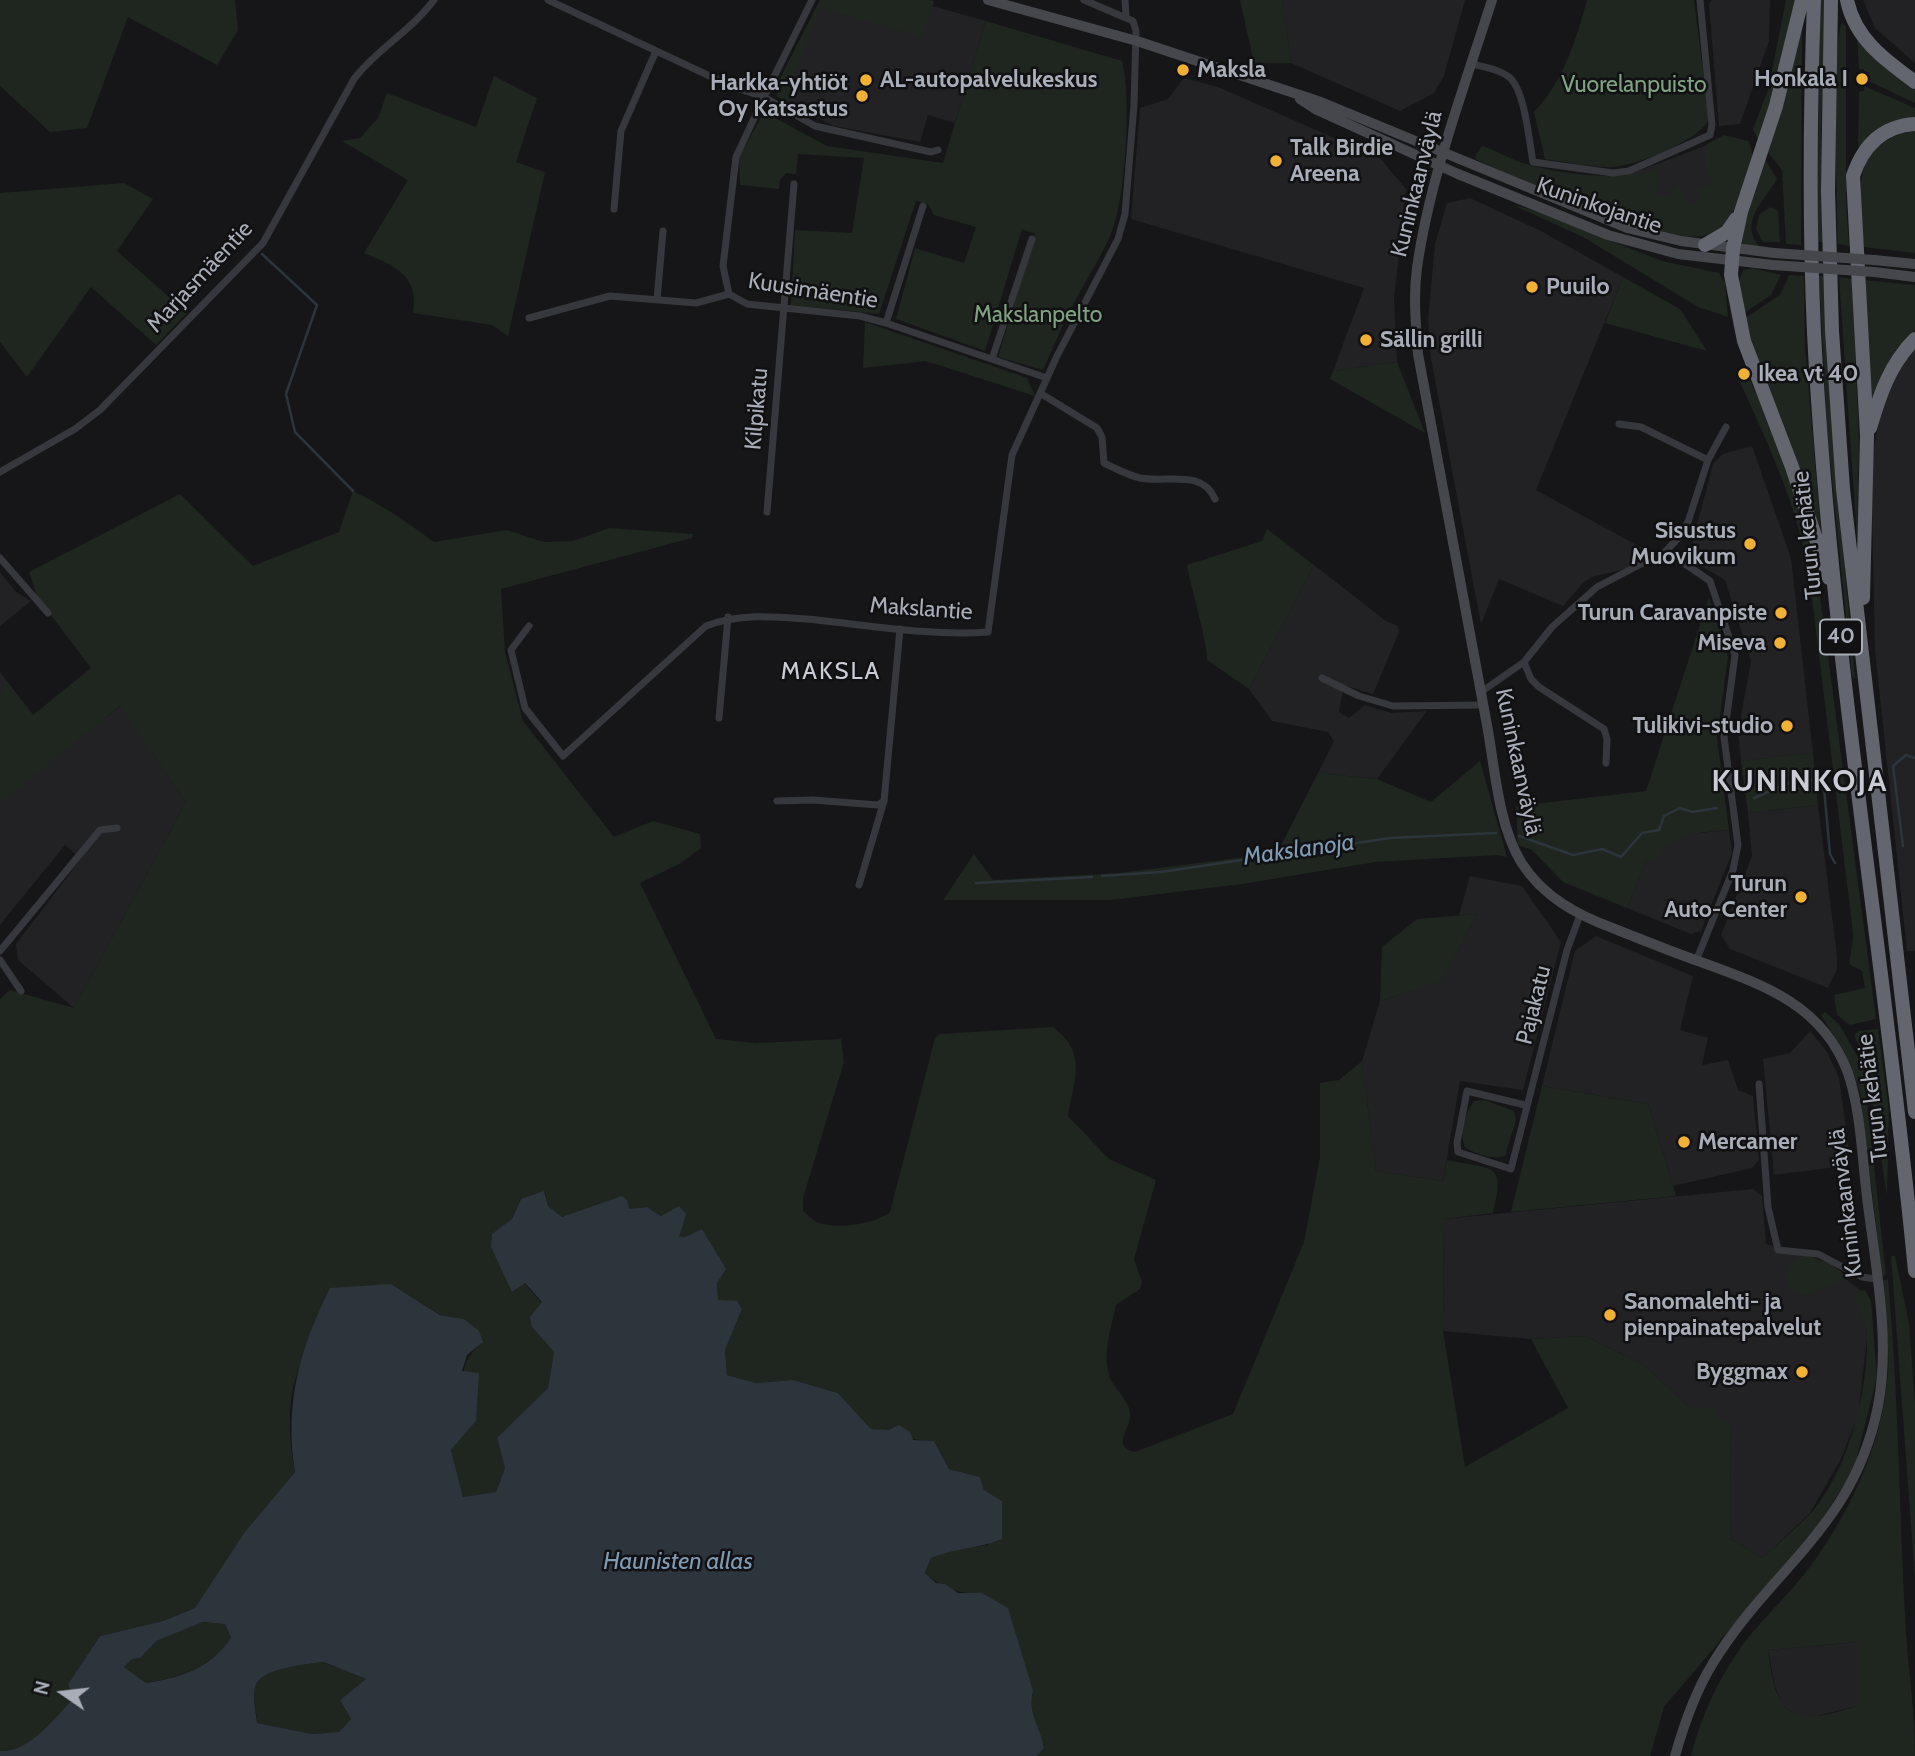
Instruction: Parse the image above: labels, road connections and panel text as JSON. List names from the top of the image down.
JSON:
{
  "streets": {
    "highway": ["Turun kehätie", "40"],
    "street": [
      "Kuninkaanväylä",
      "Kuninkojantie",
      "Marjasmäentie",
      "Kuusimäentie",
      "Kilpikatu",
      "Makslantie",
      "Pajakatu"
    ]
  },
  "crossings": [
    ["Kuninkaanväylä", "Kuninkojantie"],
    ["Kuninkaanväylä", "Pajakatu"],
    ["Kuninkojantie", "Makslantie"],
    ["Kuusimäentie", "Kilpikatu"],
    ["Kuusimäentie", "Makslantie"]
  ],
  "districts": ["MAKSLA", "KUNINKOJA"],
  "water": ["Makslanoja", "Haunisten allas"],
  "parks": ["Vuorelanpuisto", "Makslanpelto"],
  "places": [
    "Maksla",
    "Honkala I",
    "AL-autopalvelukeskus",
    "Harkka-yhtiöt Oy Katsastus",
    "Talk Birdie Areena",
    "Puuilo",
    "Sällin grilli",
    "Ikea vt 40",
    "Sisustus Muovikum",
    "Turun Caravanpiste",
    "Miseva",
    "Tulikivi-studio",
    "Turun Auto-Center",
    "Mercamer",
    "Sanomalehti- ja pienpainatepalvelut",
    "Byggmax"
  ],
  "north": "left"
}
